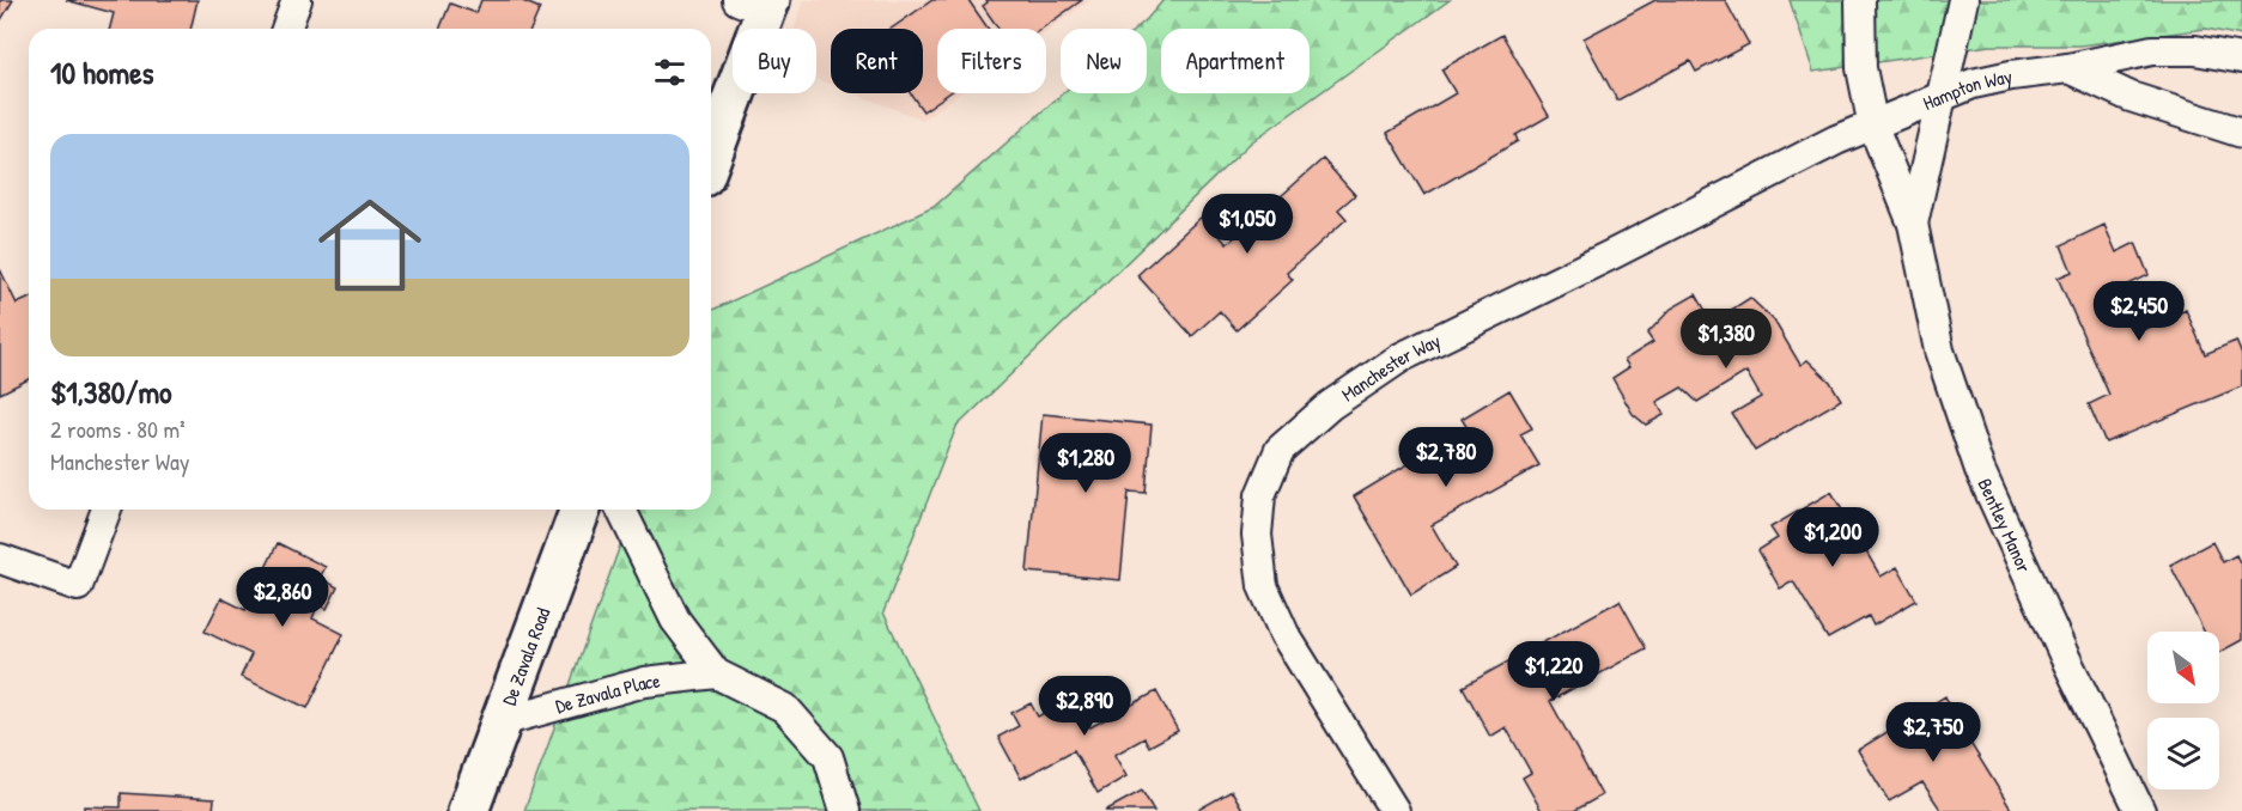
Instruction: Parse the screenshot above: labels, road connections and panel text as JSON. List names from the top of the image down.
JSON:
{
  "streets": {
    "main road": ["De Zavala Road"],
    "street": [
      "Hampton Way",
      "Manchester Way",
      "Bentley Manor",
      "De Zavala Place"
    ]
  },
  "crossings": [
    ["Hampton Way", "Manchester Way"],
    ["Hampton Way", "Bentley Manor"],
    ["Manchester Way", "Bentley Manor"],
    ["De Zavala Road", "De Zavala Place"]
  ],
  "north": "bottom right",
  "page": {
    "chip": [
      "Buy",
      "Rent",
      "Filters",
      "New",
      "Apartment"
    ],
    "heading": "10 homes",
    "list": [
      {
        "name": "$1,380/mo",
        "note": "2 rooms · 80 m² · Manchester Way"
      }
    ],
    "price": [
      "$1,050",
      "$2,450",
      "$1,380",
      "$2,780",
      "$1,280",
      "$1,200",
      "$2,860",
      "$1,220",
      "$2,890",
      "$2,750"
    ]
  }
}
